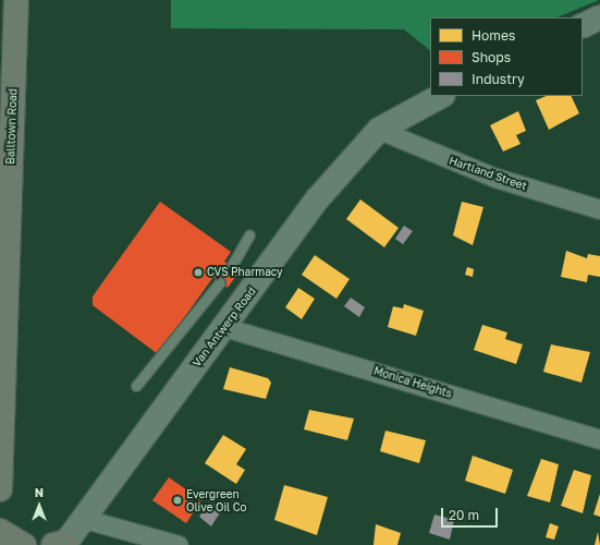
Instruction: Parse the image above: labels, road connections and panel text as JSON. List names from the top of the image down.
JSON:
{
  "streets": {
    "main road": ["Balltown Road"],
    "street": ["Hartland Street", "Van Antwerp Road", "Monica Heights"]
  },
  "crossings": [
    ["Hartland Street", "Van Antwerp Road"],
    ["Van Antwerp Road", "Monica Heights"]
  ],
  "places": ["CVS Pharmacy", "Evergreen Olive Oil Co"],
  "legend": ["Homes", "Shops", "Industry"],
  "scale_bar": "20 m",
  "north": "top"
}
